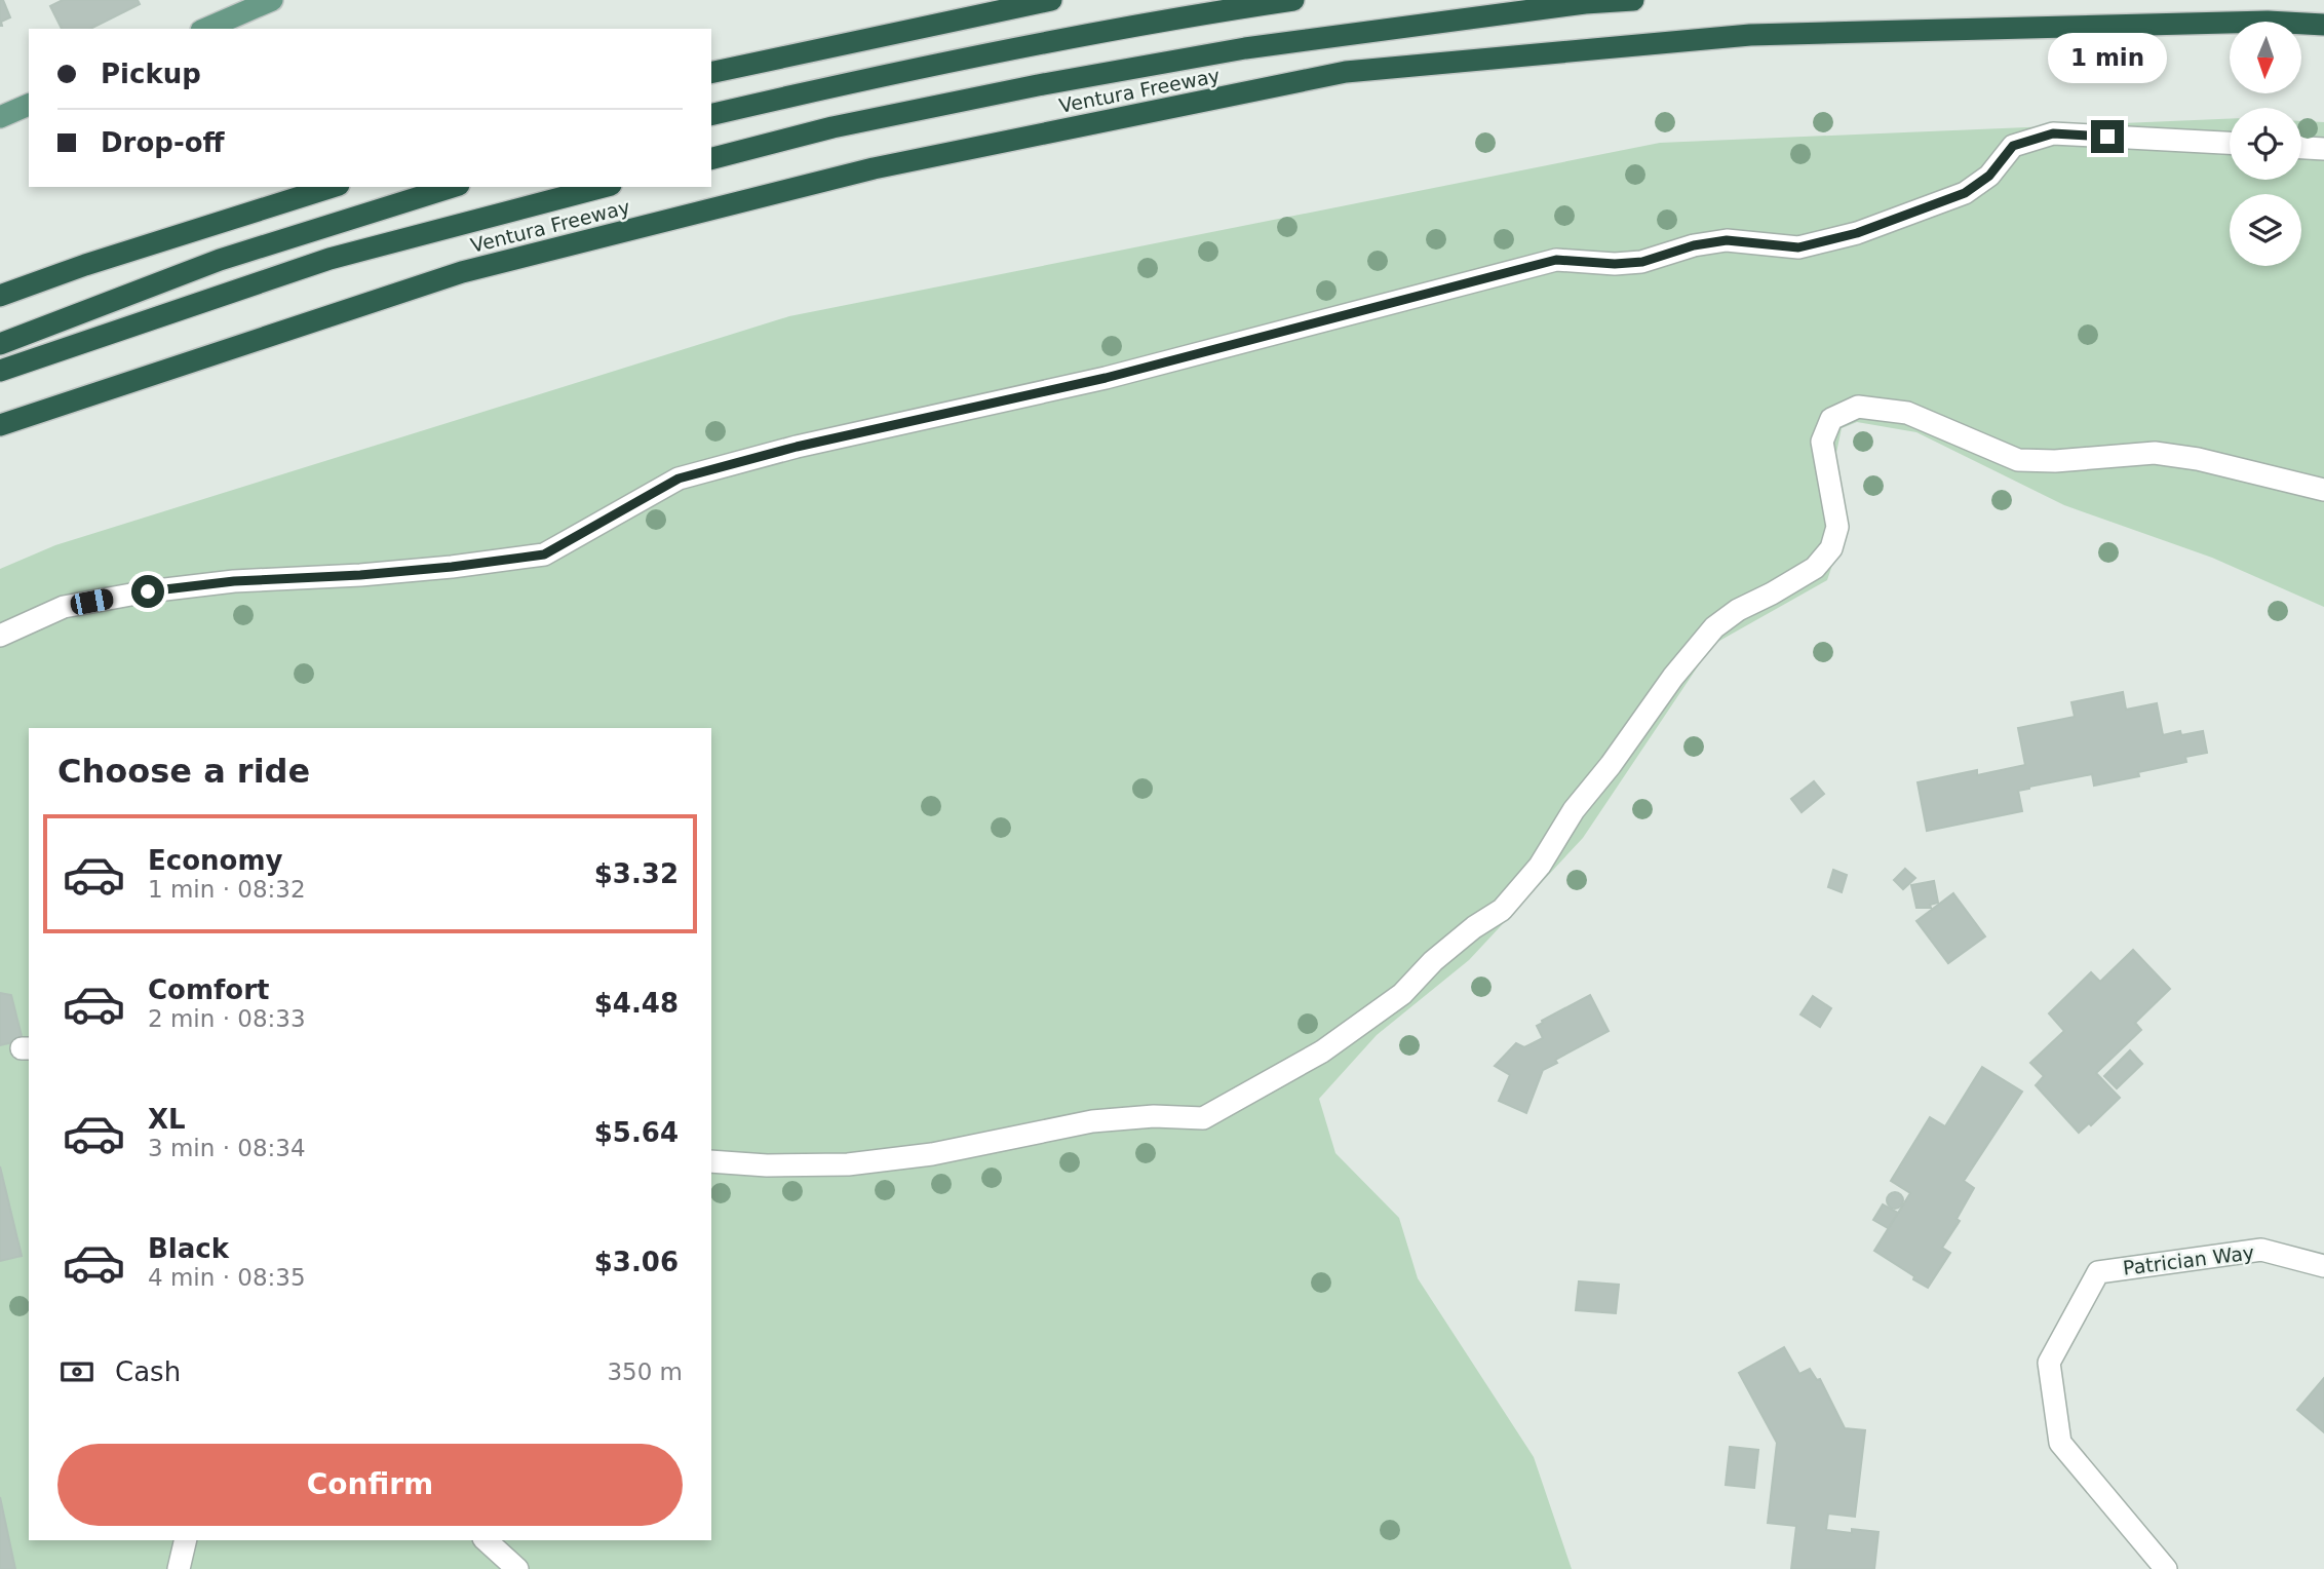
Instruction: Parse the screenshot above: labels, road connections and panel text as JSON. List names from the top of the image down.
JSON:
{
  "streets": {
    "highway": ["Ventura Freeway"],
    "street": ["Patrician Way"]
  },
  "north": "bottom",
  "page": {
    "banner": ["Pickup", "Drop-off"],
    "bubble": "1 min",
    "heading": "Choose a ride",
    "list": [
      {
        "name": "Economy",
        "note": "1 min · 08:32",
        "value": "$3.32"
      },
      {
        "name": "Comfort",
        "note": "2 min · 08:33",
        "value": "$4.48"
      },
      {
        "name": "XL",
        "note": "3 min · 08:34",
        "value": "$5.64"
      },
      {
        "name": "Black",
        "note": "4 min · 08:35",
        "value": "$3.06"
      }
    ],
    "pay": ["Cash", "350 m"],
    "buttons": "Confirm"
  }
}
